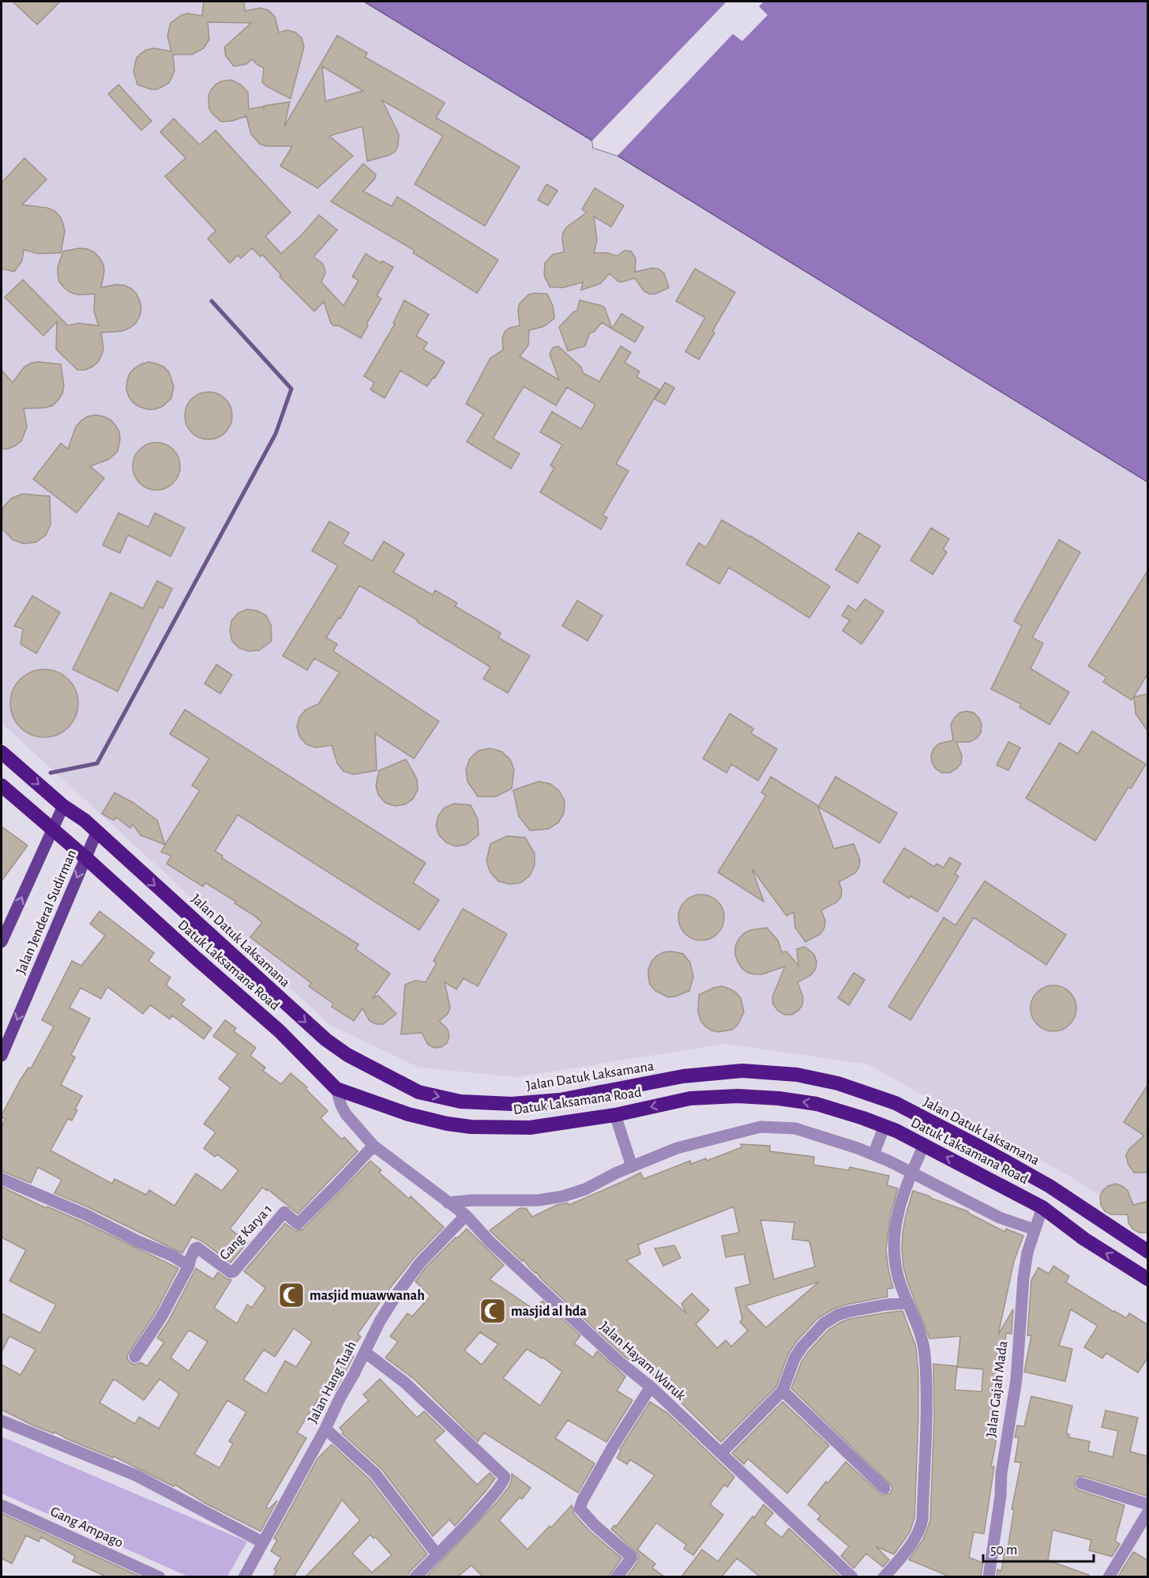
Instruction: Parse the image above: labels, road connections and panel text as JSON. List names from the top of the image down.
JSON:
{
  "streets": {
    "highway": ["Jalan Datuk Laksamana", "Datuk Laksamana Road"],
    "main road": ["Jalan Jenderal Sudirman"],
    "street": [
      "Gang Karya 1",
      "Jalan Hayam Wuruk",
      "Jalan Hang Tuah",
      "Jalan Gajah Mada",
      "Gang Ampago"
    ]
  },
  "crossings": [
    ["Jalan Jenderal Sudirman", "Jalan Datuk Laksamana"],
    ["Jalan Jenderal Sudirman", "Datuk Laksamana Road"],
    ["Datuk Laksamana Road", "Jalan Hayam Wuruk"],
    ["Datuk Laksamana Road", "Jalan Gajah Mada"],
    ["Gang Karya 1", "Jalan Hayam Wuruk"],
    ["Jalan Hayam Wuruk", "Jalan Hang Tuah"]
  ],
  "one_way": ["Jalan Datuk Laksamana"],
  "places": {
    "mosque": ["masjid muawwanah", "masjid al hda"]
  },
  "scale_bar": "50 m"
}
